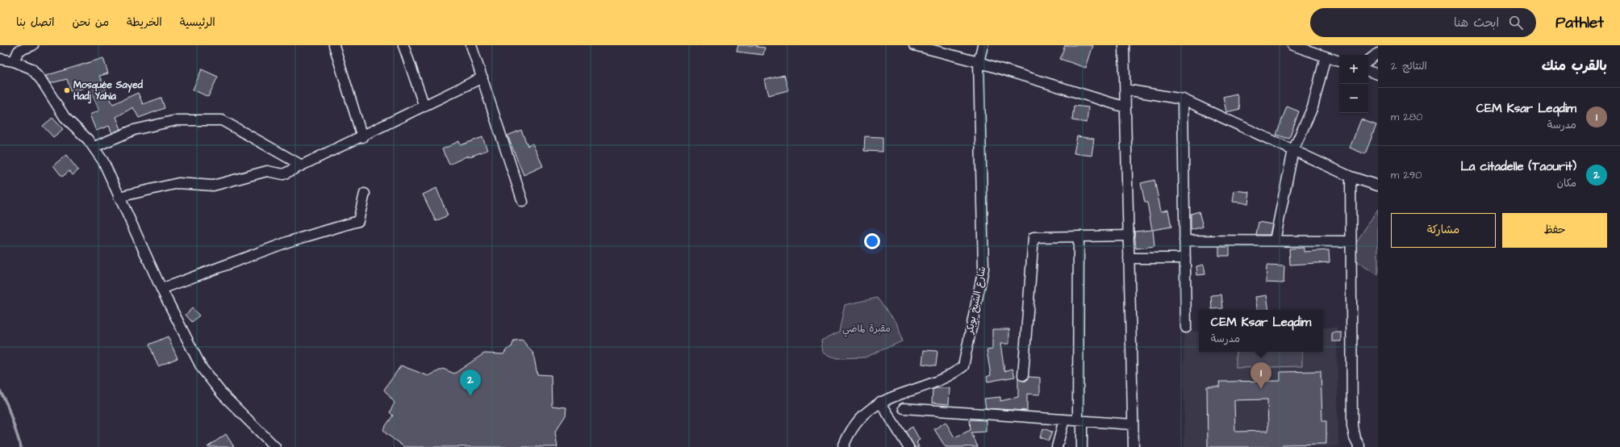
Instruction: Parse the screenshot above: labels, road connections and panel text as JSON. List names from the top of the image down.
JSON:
{
  "streets": {
    "street": ["شارع الشيخ بوبكر"]
  },
  "parks": ["مقبرة لماضي"],
  "places": ["Mosquée Sayed Hadj Yahia"],
  "page": {
    "header": "Pathlet",
    "search": "ابحث هنا",
    "nav": [
      "الرئيسية",
      "الخريطة",
      "من نحن",
      "اتصل بنا"
    ],
    "heading": ["بالقرب منك", "النتائج: 2"],
    "map_buttons": ["+", "−"],
    "list": [
      {
        "mark": "1",
        "name": "CEM Ksar Leqdim",
        "note": "مدرسة",
        "value": "280 m"
      },
      {
        "mark": "2",
        "name": "La citadelle (Taourit)",
        "note": "مكان",
        "value": "290 m"
      }
    ],
    "buttons": ["حفظ", "مشاركة"],
    "popup": ["CEM Ksar Leqdim", "مدرسة"],
    "pins": ["1", "2"]
  }
}
